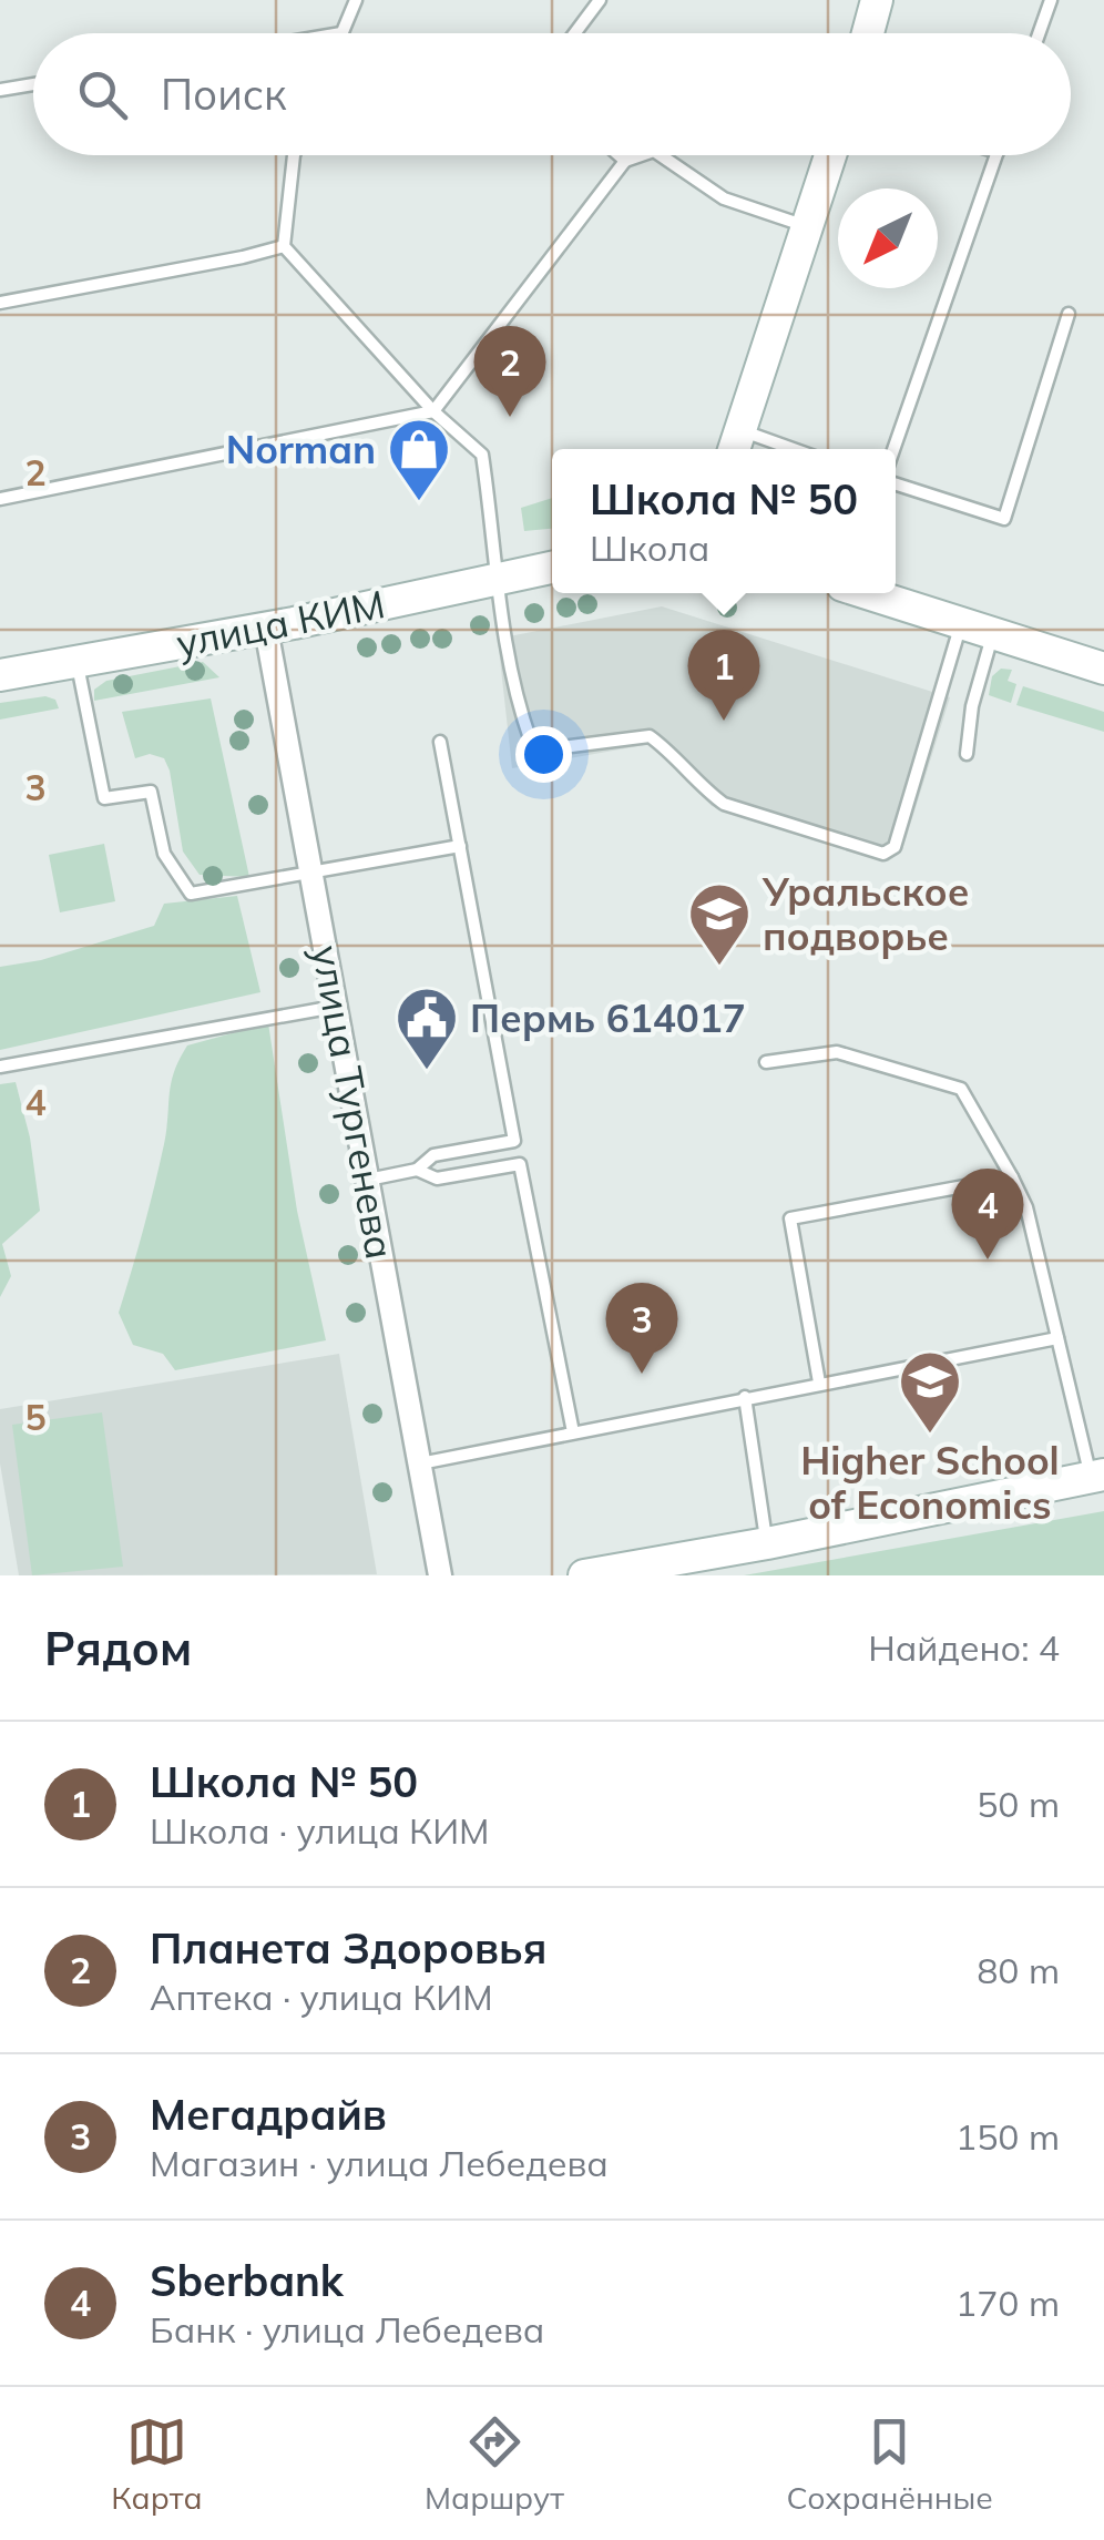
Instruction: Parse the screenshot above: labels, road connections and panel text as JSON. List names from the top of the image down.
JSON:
{
  "streets": {
    "street": ["улица КИМ", "улица Тургенева"]
  },
  "crossings": [
    ["улица КИМ", "улица Тургенева"]
  ],
  "places": {
    "shop": ["Norman"],
    "school or university": ["Уральское подворье", "Higher School of Economics"],
    "public building": ["Пермь 614017"]
  },
  "north": "bottom left",
  "page": {
    "search": "Поиск",
    "pins": [
      "2",
      "1",
      "4",
      "3"
    ],
    "popup": ["Школа № 50", "Школа"],
    "heading": ["Рядом", "Найдено: 4"],
    "list": [
      {
        "mark": "1",
        "name": "Школа № 50",
        "note": "Школа · улица КИМ",
        "value": "50 m"
      },
      {
        "mark": "2",
        "name": "Планета Здоровья",
        "note": "Аптека · улица КИМ",
        "value": "80 m"
      },
      {
        "mark": "3",
        "name": "Мегадрайв",
        "note": "Магазин · улица Лебедева",
        "value": "150 m"
      },
      {
        "mark": "4",
        "name": "Sberbank",
        "note": "Банк · улица Лебедева",
        "value": "170 m"
      }
    ],
    "nav": ["Карта", "Маршрут", "Сохранённые"]
  },
  "grid": {
    "rows": [
      "2",
      "3",
      "4",
      "5"
    ]
  }
}
